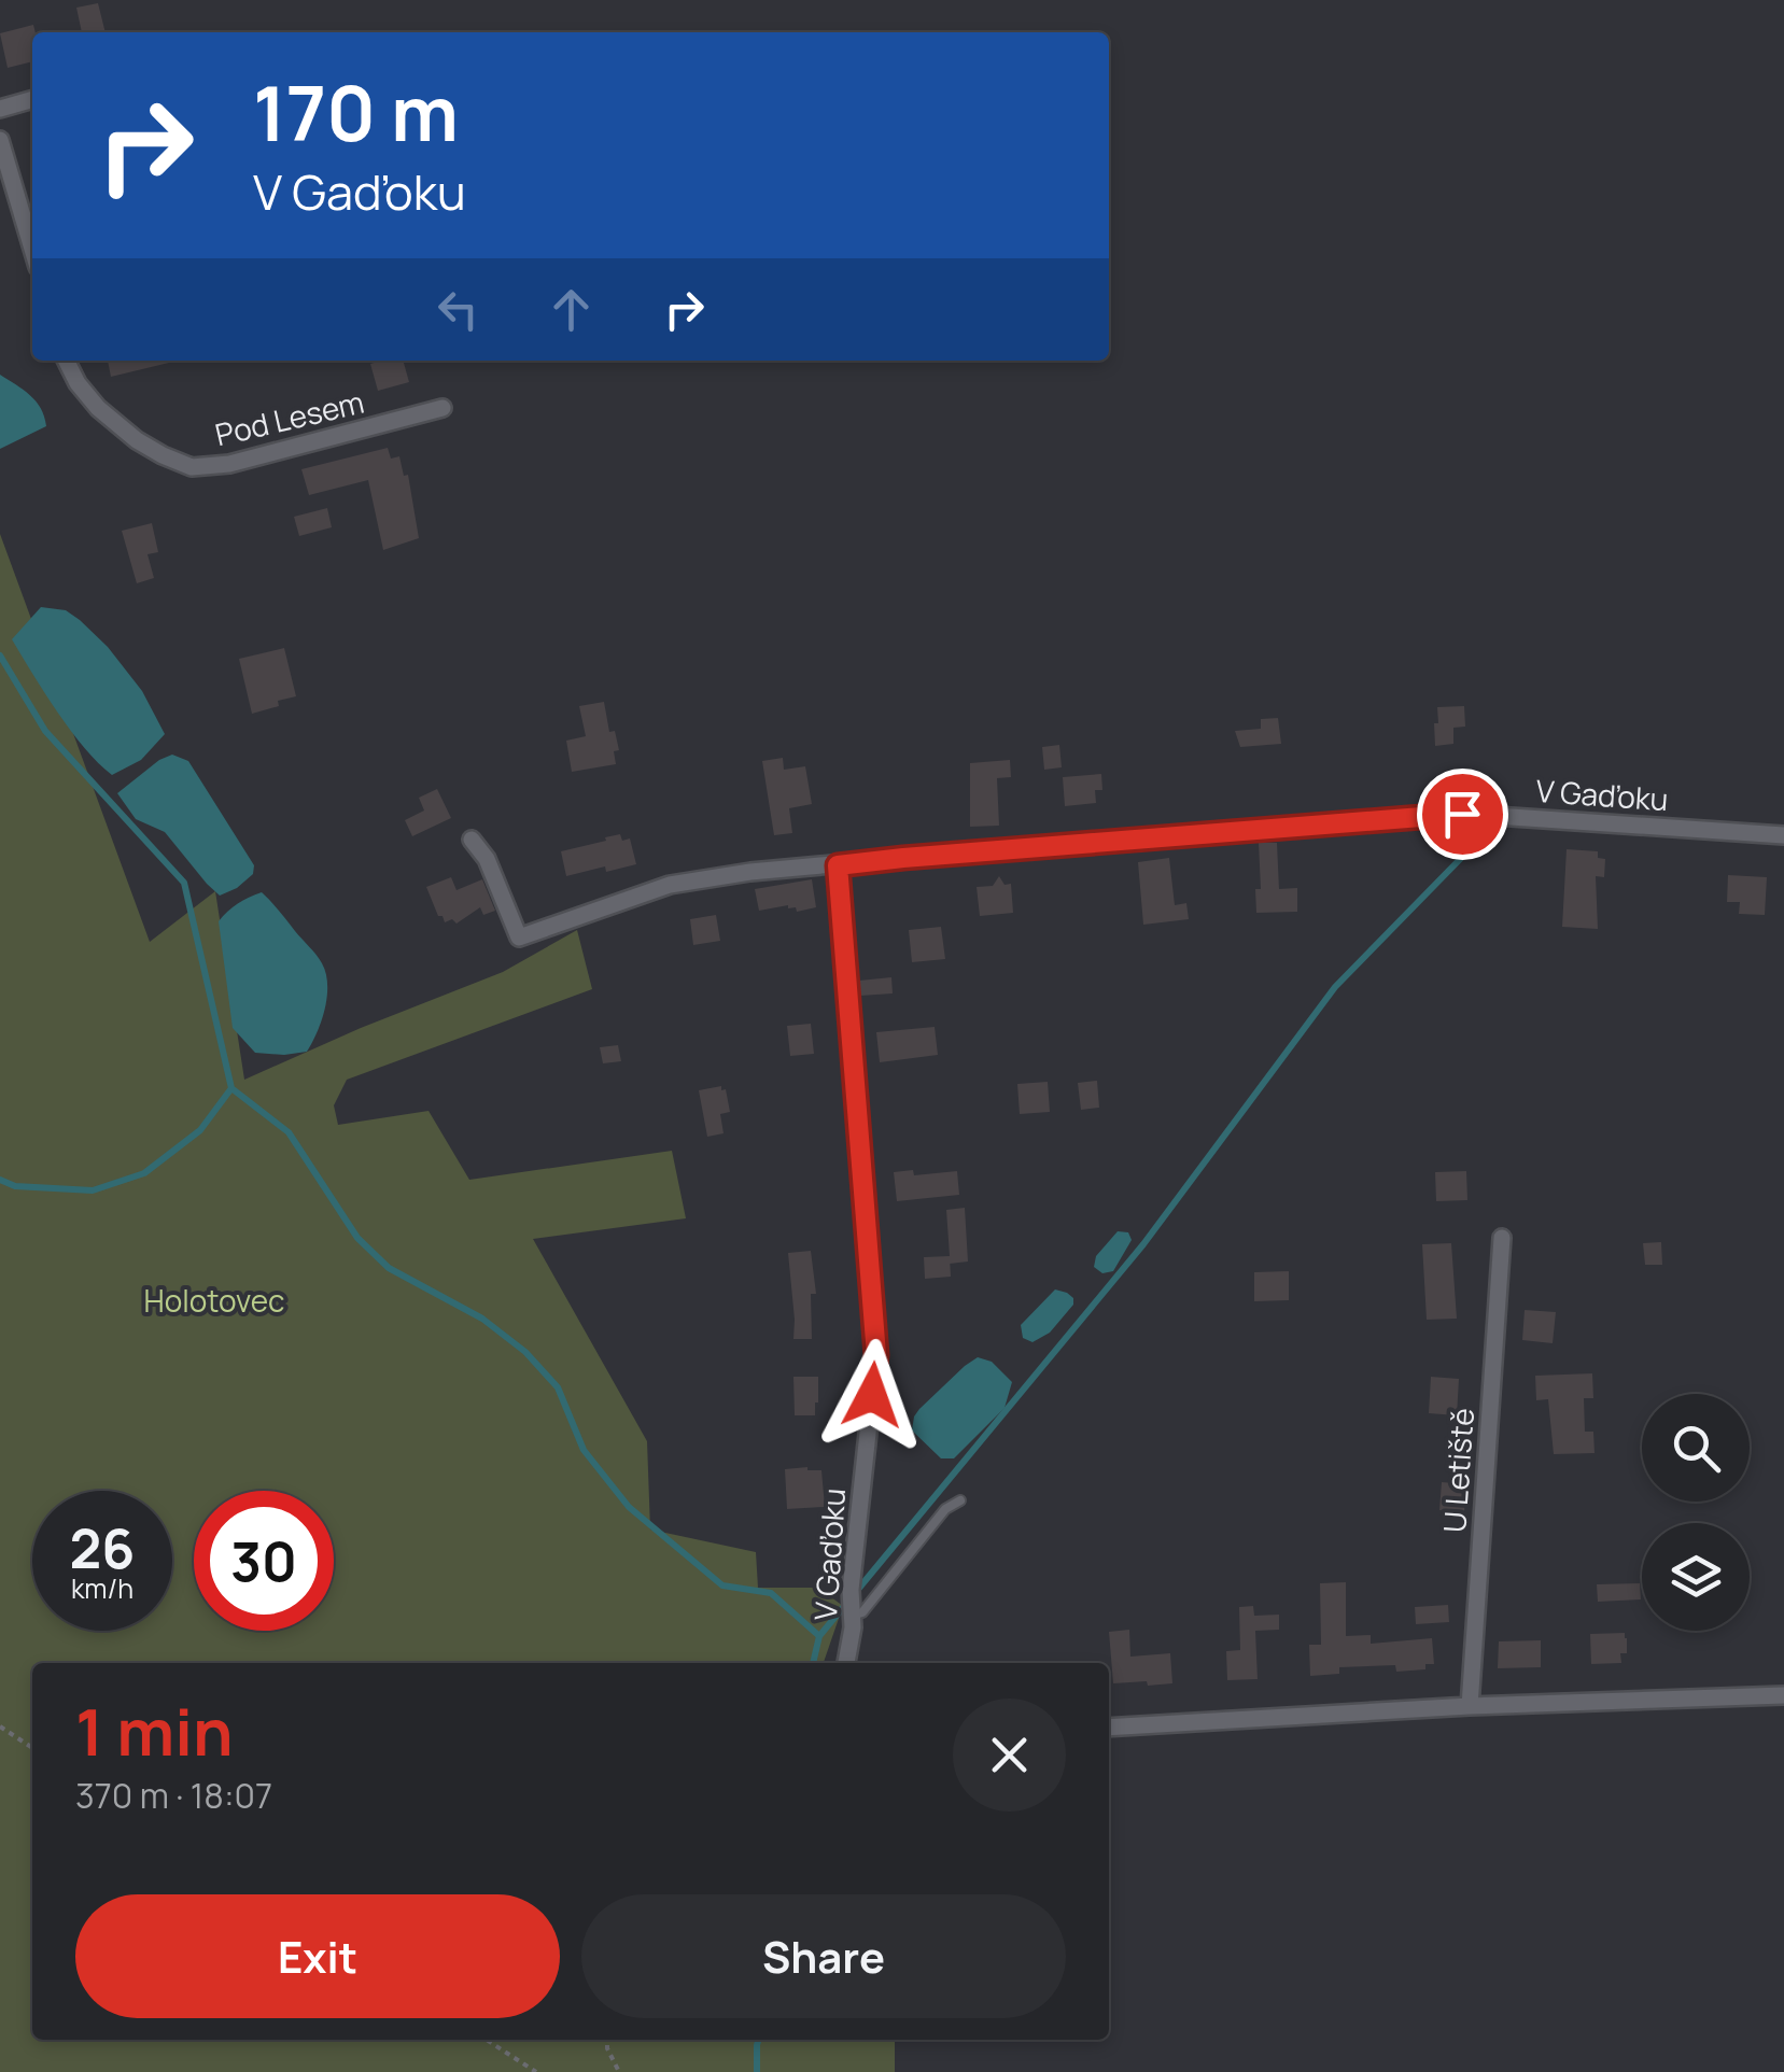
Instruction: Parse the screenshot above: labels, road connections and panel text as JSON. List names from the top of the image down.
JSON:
{
  "streets": {
    "street": ["Pod Lesem", "V Gaďoku", "U Letiště"]
  },
  "parks": ["Holotovec"],
  "page": {
    "turn": ["170 m", "V Gaďoku"],
    "speed": "26 km/h",
    "limit": "30",
    "heading": ["1 min", "370 m · 18:07"],
    "buttons": ["Exit", "Share"]
  }
}
